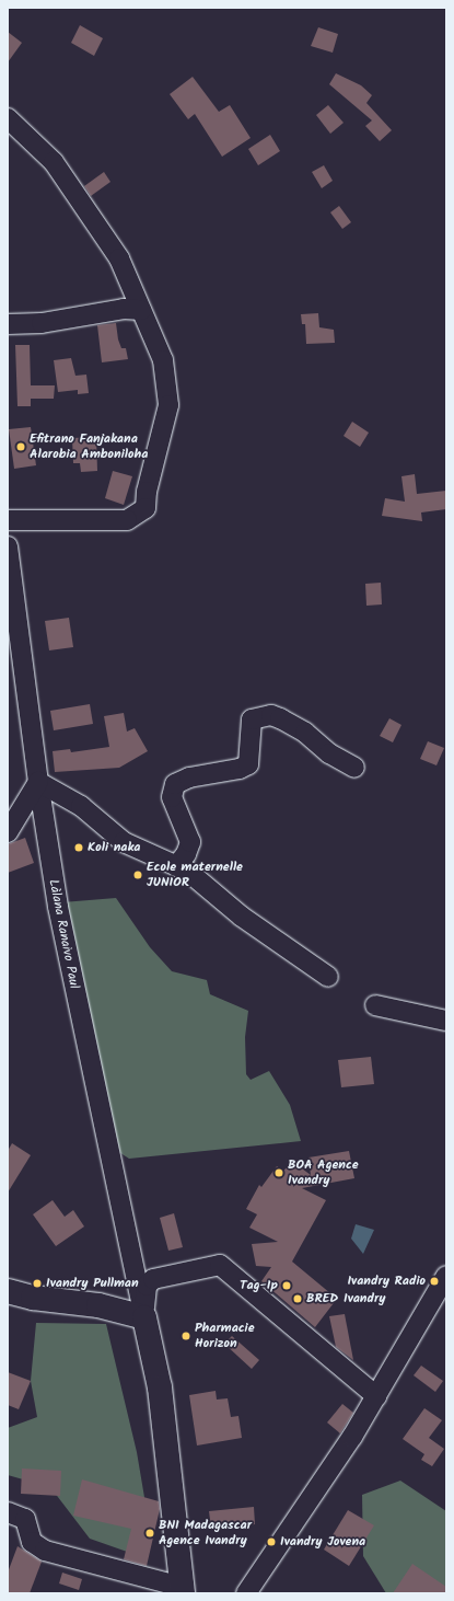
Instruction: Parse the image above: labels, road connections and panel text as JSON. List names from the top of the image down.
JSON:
{
  "streets": {
    "street": ["Làlana Ranaivo Paul"]
  },
  "places": [
    "Efitrano Fanjakana Alarobia Amboniloha",
    "Koli naka",
    "Ecole maternelle JUNIOR",
    "BOA Agence Ivandry",
    "Ivandry Radio",
    "Ivandry Pullman",
    "Tag-Ip",
    "BRED Ivandry",
    "Pharmacie Horizon",
    "BNI Madagascar Agence Ivandry",
    "Ivandry Jovena"
  ]
}
